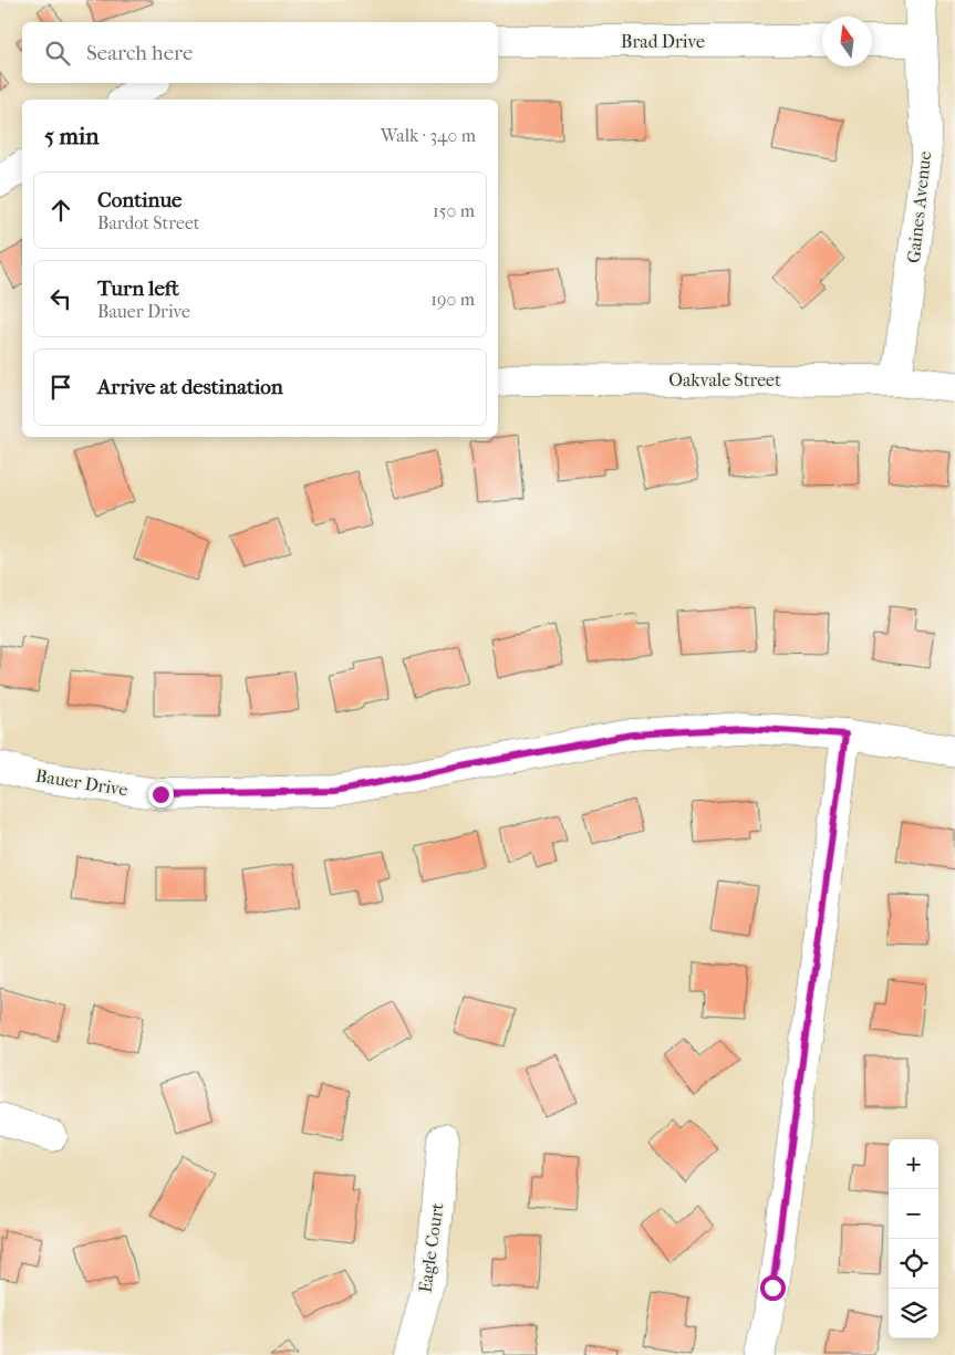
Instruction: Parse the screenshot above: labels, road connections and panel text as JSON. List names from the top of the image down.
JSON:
{
  "streets": {
    "street": [
      "Brad Drive",
      "Gaines Avenue",
      "Oakvale Street",
      "Bauer Drive",
      "Eagle Court"
    ]
  },
  "crossings": [
    ["Gaines Avenue", "Oakvale Street"]
  ],
  "north": "top",
  "page": {
    "search": "Search here",
    "heading": ["5 min", "Walk · 340 m"],
    "list": [
      ["Continue", "Bardot Street", "150 m"],
      ["Turn left", "Bauer Drive", "190 m"],
      "Arrive at destination"
    ],
    "map_buttons": ["+", "−"]
  }
}
